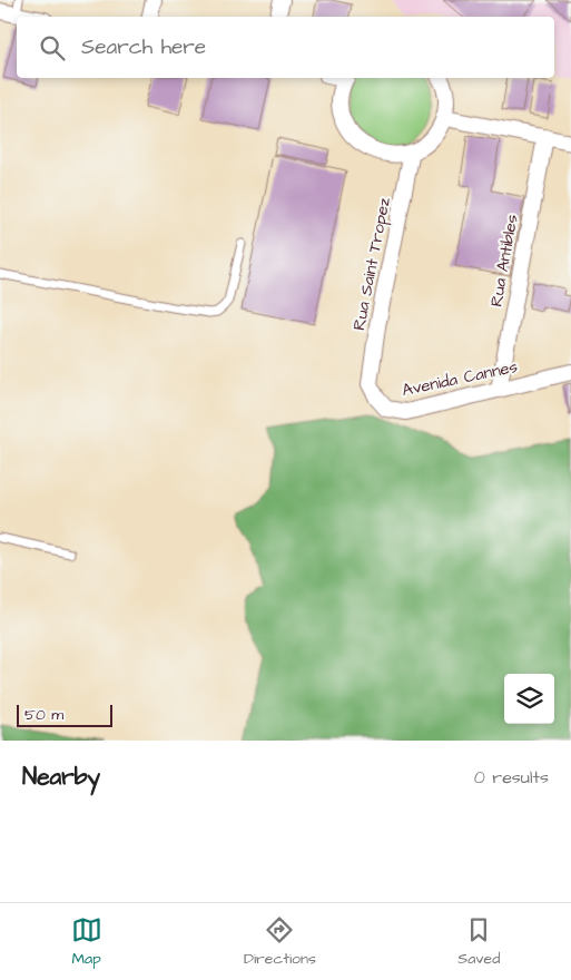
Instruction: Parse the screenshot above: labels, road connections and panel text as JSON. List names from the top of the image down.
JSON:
{
  "streets": {
    "street": ["Rua Antibles", "Rua Saint Tropez", "Avenida Cannes"]
  },
  "crossings": [
    ["Rua Antibles", "Avenida Cannes"],
    ["Rua Saint Tropez", "Avenida Cannes"]
  ],
  "scale_bar": "50 m",
  "page": {
    "search": "Search here",
    "scale": "50 m",
    "heading": ["Nearby", "0 results"],
    "nav": ["Map", "Directions", "Saved"]
  }
}
